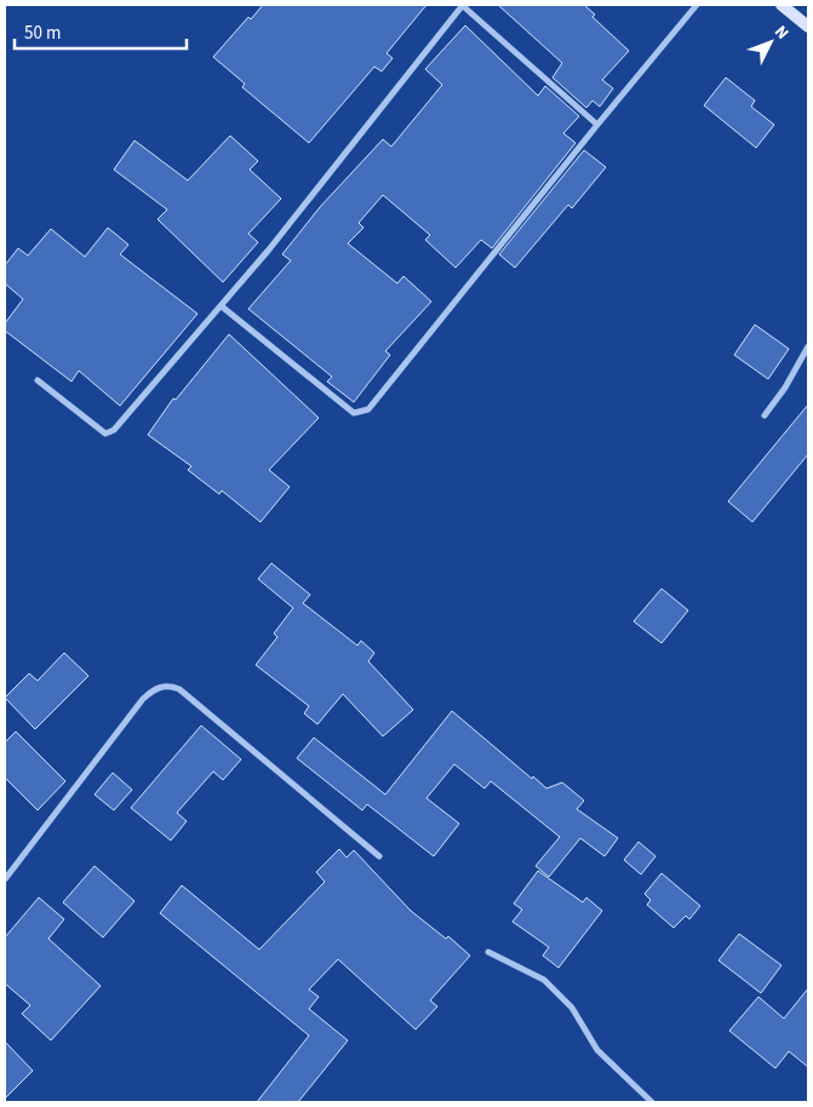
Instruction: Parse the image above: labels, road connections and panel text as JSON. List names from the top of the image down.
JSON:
{
  "scale_bar": "50 m",
  "north": "top right"
}
